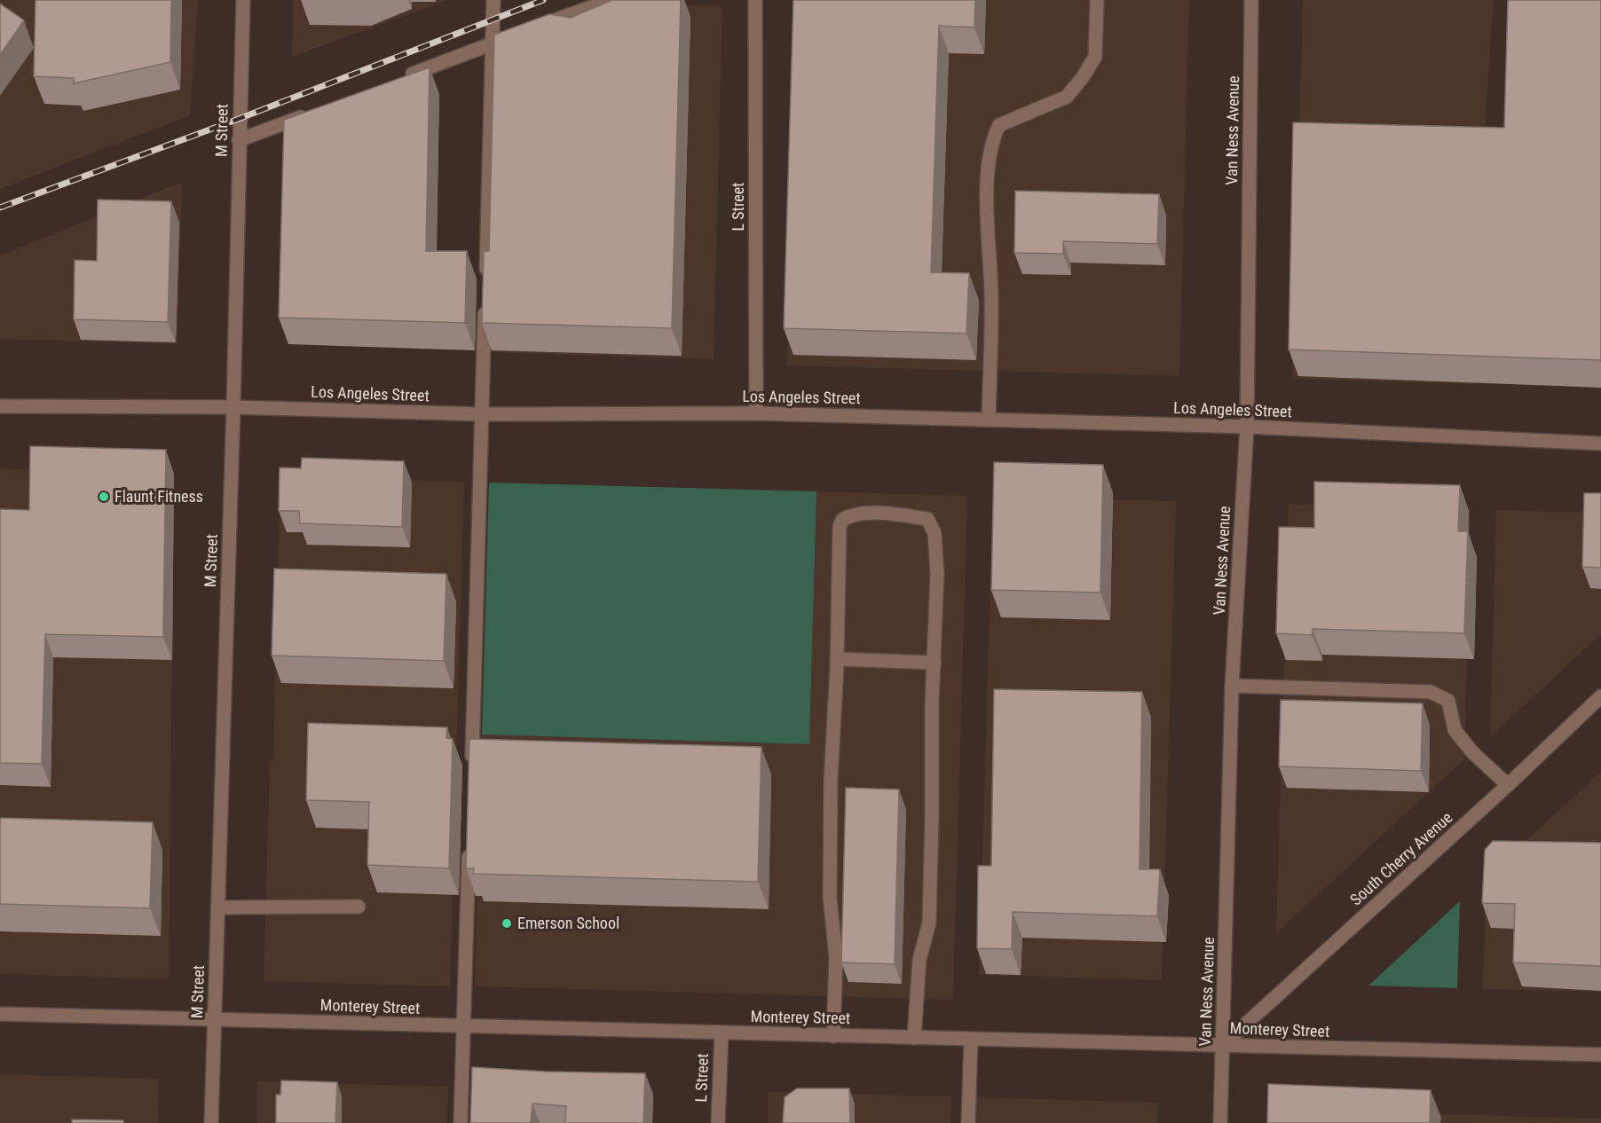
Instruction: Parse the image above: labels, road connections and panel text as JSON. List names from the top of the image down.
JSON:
{
  "streets": {
    "street": [
      "M Street",
      "Van Ness Avenue",
      "L Street",
      "Los Angeles Street",
      "South Cherry Avenue",
      "Monterey Street"
    ]
  },
  "crossings": [
    ["M Street", "Los Angeles Street"],
    ["M Street", "Monterey Street"],
    ["Van Ness Avenue", "Los Angeles Street"],
    ["Van Ness Avenue", "South Cherry Avenue"],
    ["Van Ness Avenue", "Monterey Street"],
    ["L Street", "Los Angeles Street"],
    ["L Street", "Monterey Street"],
    ["South Cherry Avenue", "Monterey Street"]
  ],
  "places": ["Flaunt Fitness", "Emerson School"]
}
